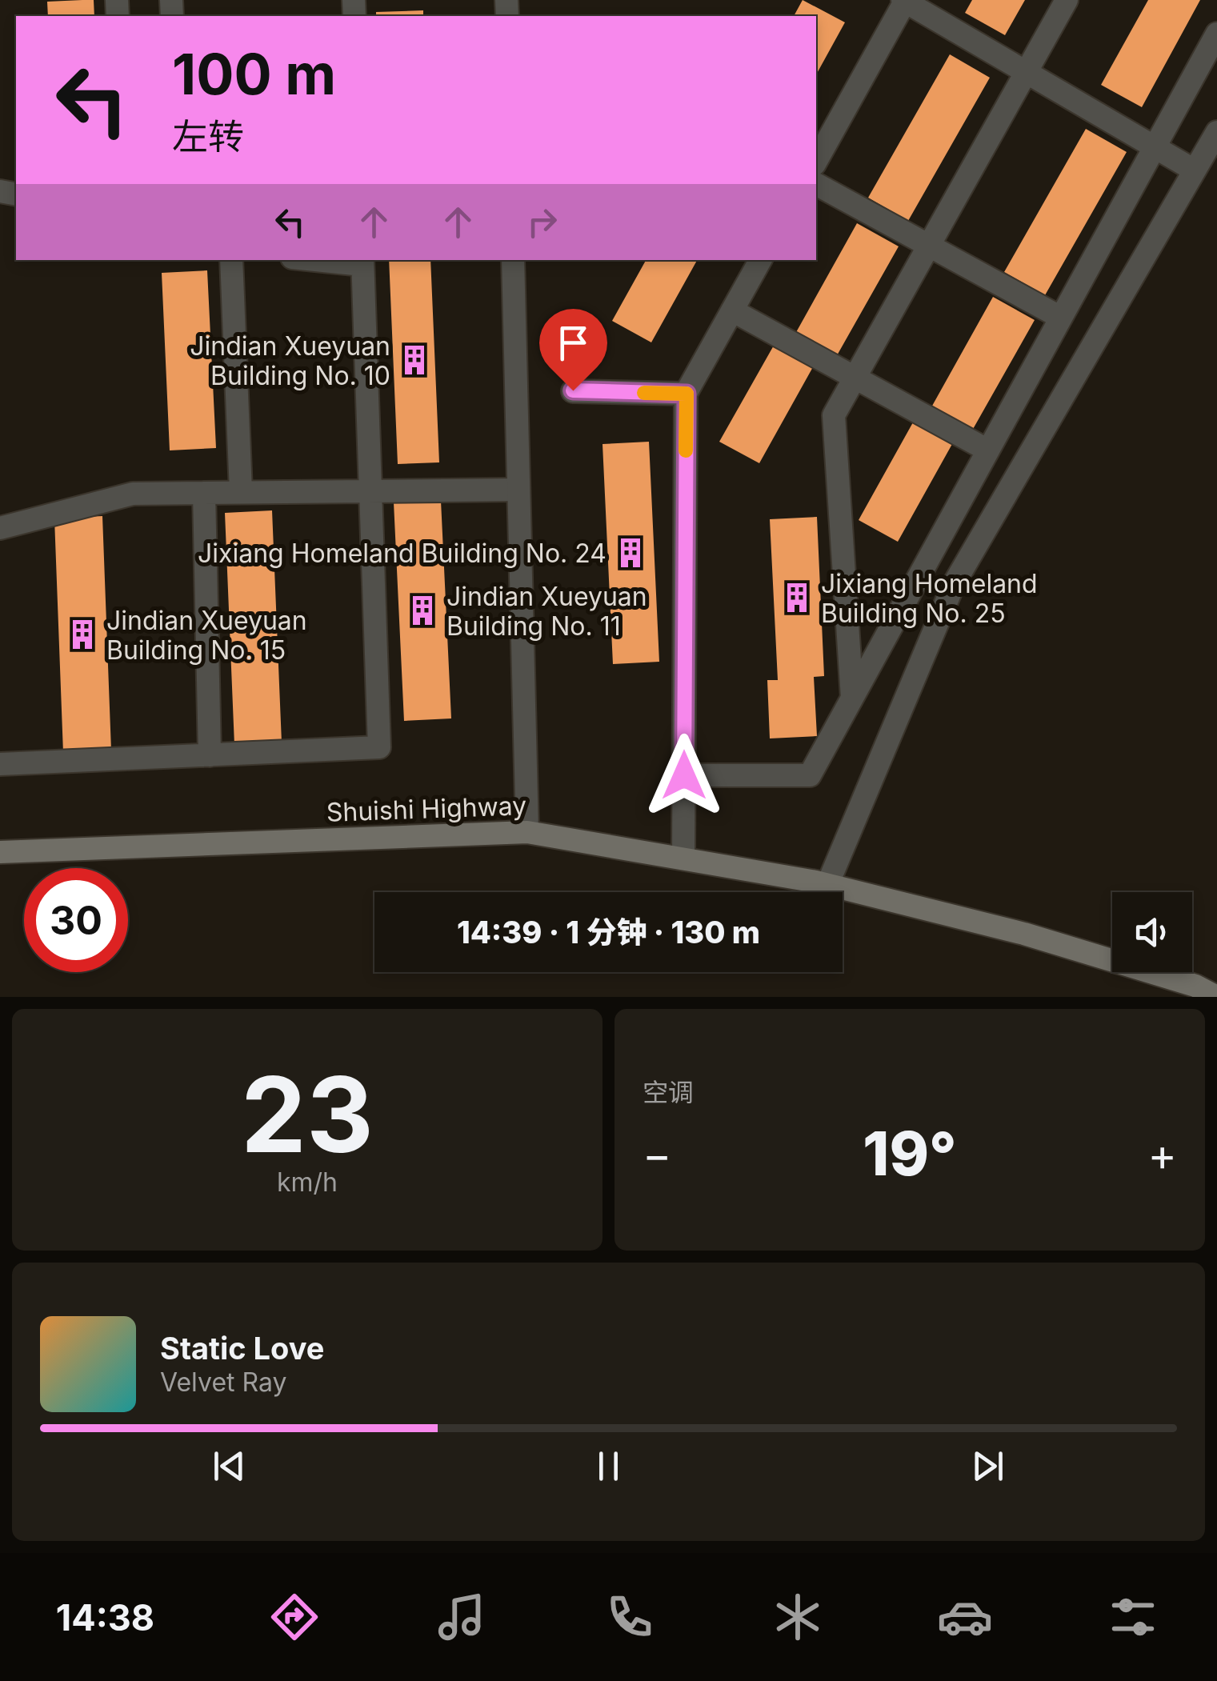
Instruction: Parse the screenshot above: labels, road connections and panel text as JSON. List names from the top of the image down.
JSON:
{
  "streets": {
    "main road": ["Shuishi Highway"]
  },
  "places": {
    "building": [
      "Jindian Xueyuan Building No. 10",
      "Jixiang Homeland Building No. 24",
      "Jixiang Homeland Building No. 25",
      "Jindian Xueyuan Building No. 11",
      "Jindian Xueyuan Building No. 15"
    ]
  },
  "page": {
    "turn": ["100 m", "左转"],
    "limit": "30",
    "trip": "14:39 · 1 分钟 · 130 m",
    "tile": [
      ["23", "km/h"],
      "空调"
    ],
    "heat": ["−", "19°", "+"],
    "song": ["Static Love", "Velvet Ray"],
    "tabs": "14:38"
  }
}
